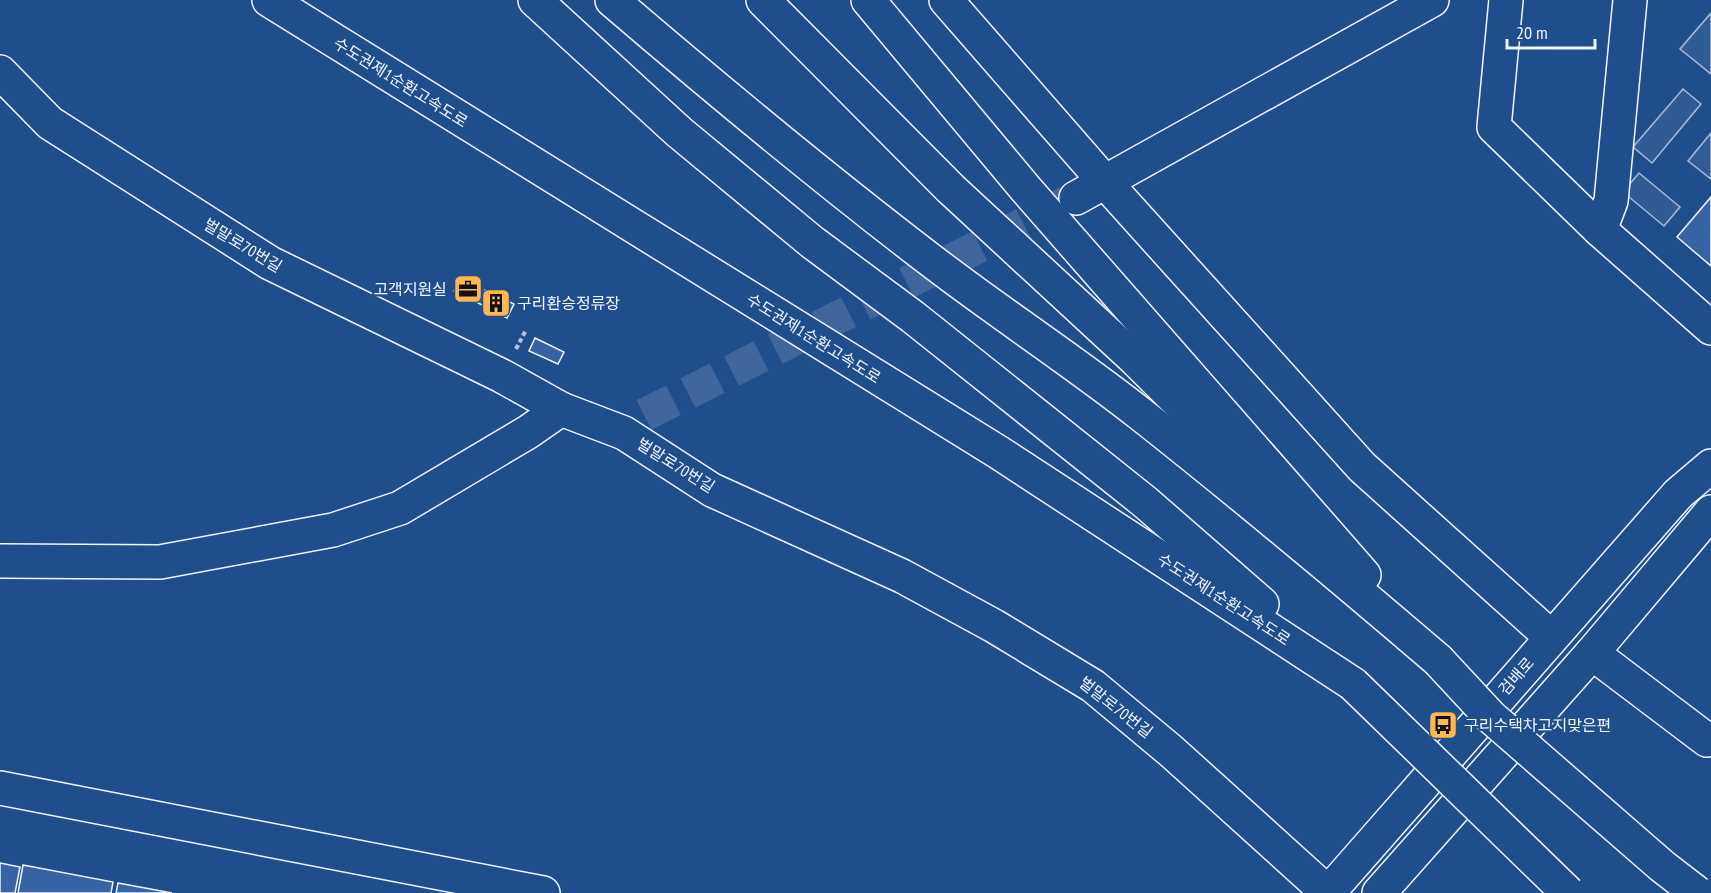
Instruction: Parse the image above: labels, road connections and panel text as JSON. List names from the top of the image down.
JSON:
{
  "streets": {
    "main road": ["수도권제1순환고속도로", "벌말로70번길", "검배로"]
  },
  "crossings": [
    ["벌말로70번길", "검배로"]
  ],
  "places": {
    "office": ["고객지원실"],
    "building": ["구리환승정류장"],
    "bus stop": ["구리수택차고지맞은편"]
  },
  "scale_bar": "20 m"
}
